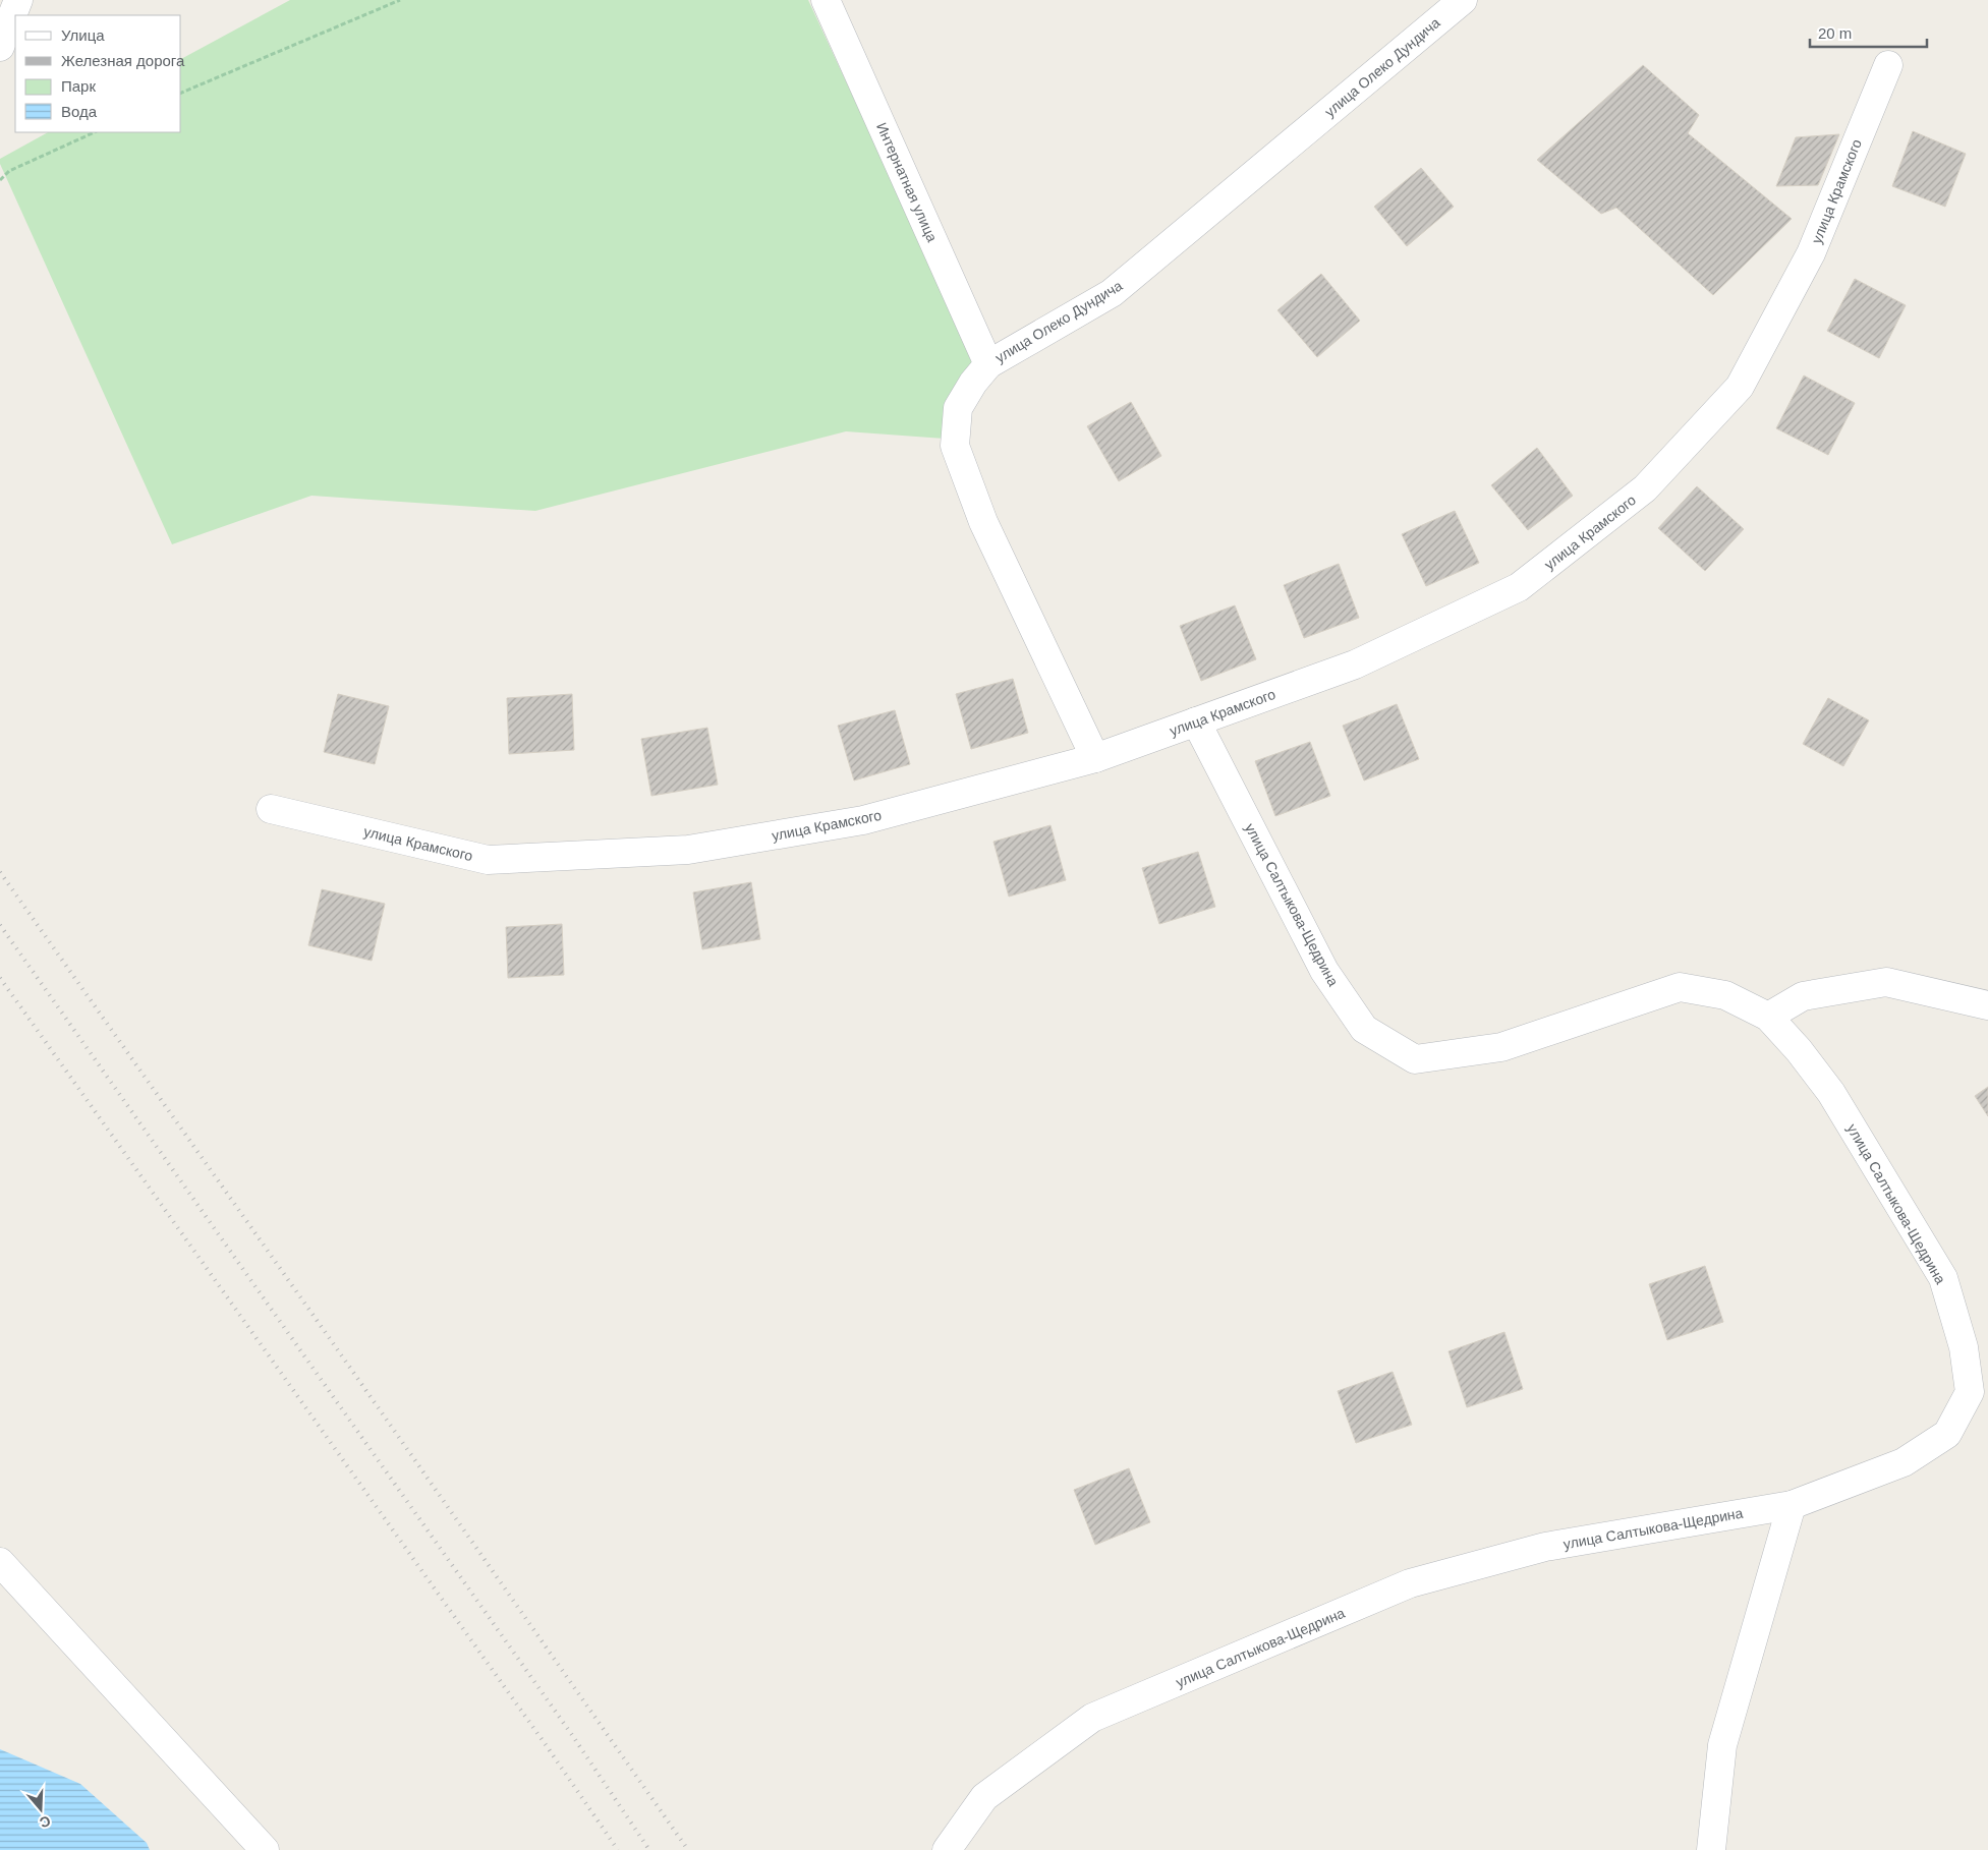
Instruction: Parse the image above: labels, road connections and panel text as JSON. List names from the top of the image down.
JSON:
{
  "streets": {
    "street": [
      "улица Олеко Дундича",
      "Интернатная улица",
      "улица Крамского",
      "улица Салтыкова-Щедрина"
    ]
  },
  "crossings": [
    ["улица Олеко Дундича", "Интернатная улица"],
    ["улица Олеко Дундича", "улица Крамского"],
    ["улица Крамского", "улица Салтыкова-Щедрина"]
  ],
  "legend": [
    "Улица",
    "Железная дорога",
    "Парк",
    "Вода"
  ],
  "scale_bar": "20 m",
  "north": "bottom"
}
